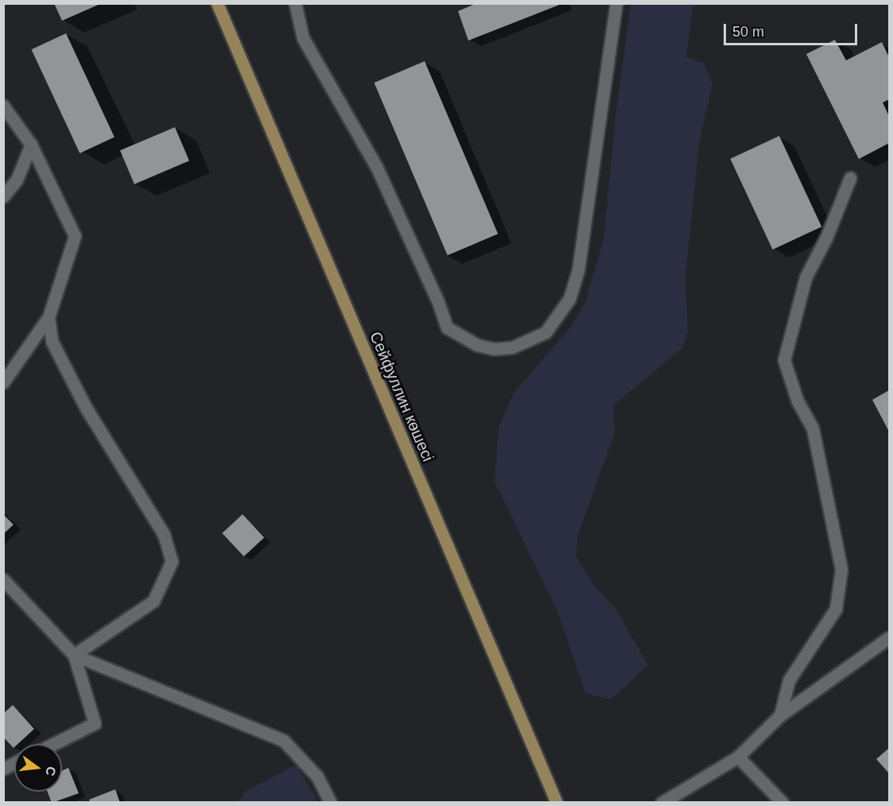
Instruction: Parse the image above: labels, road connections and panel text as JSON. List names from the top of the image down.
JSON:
{
  "streets": {
    "main road": ["Сейфуллин көшесі"]
  },
  "scale_bar": "50 m",
  "north": "right"
}
